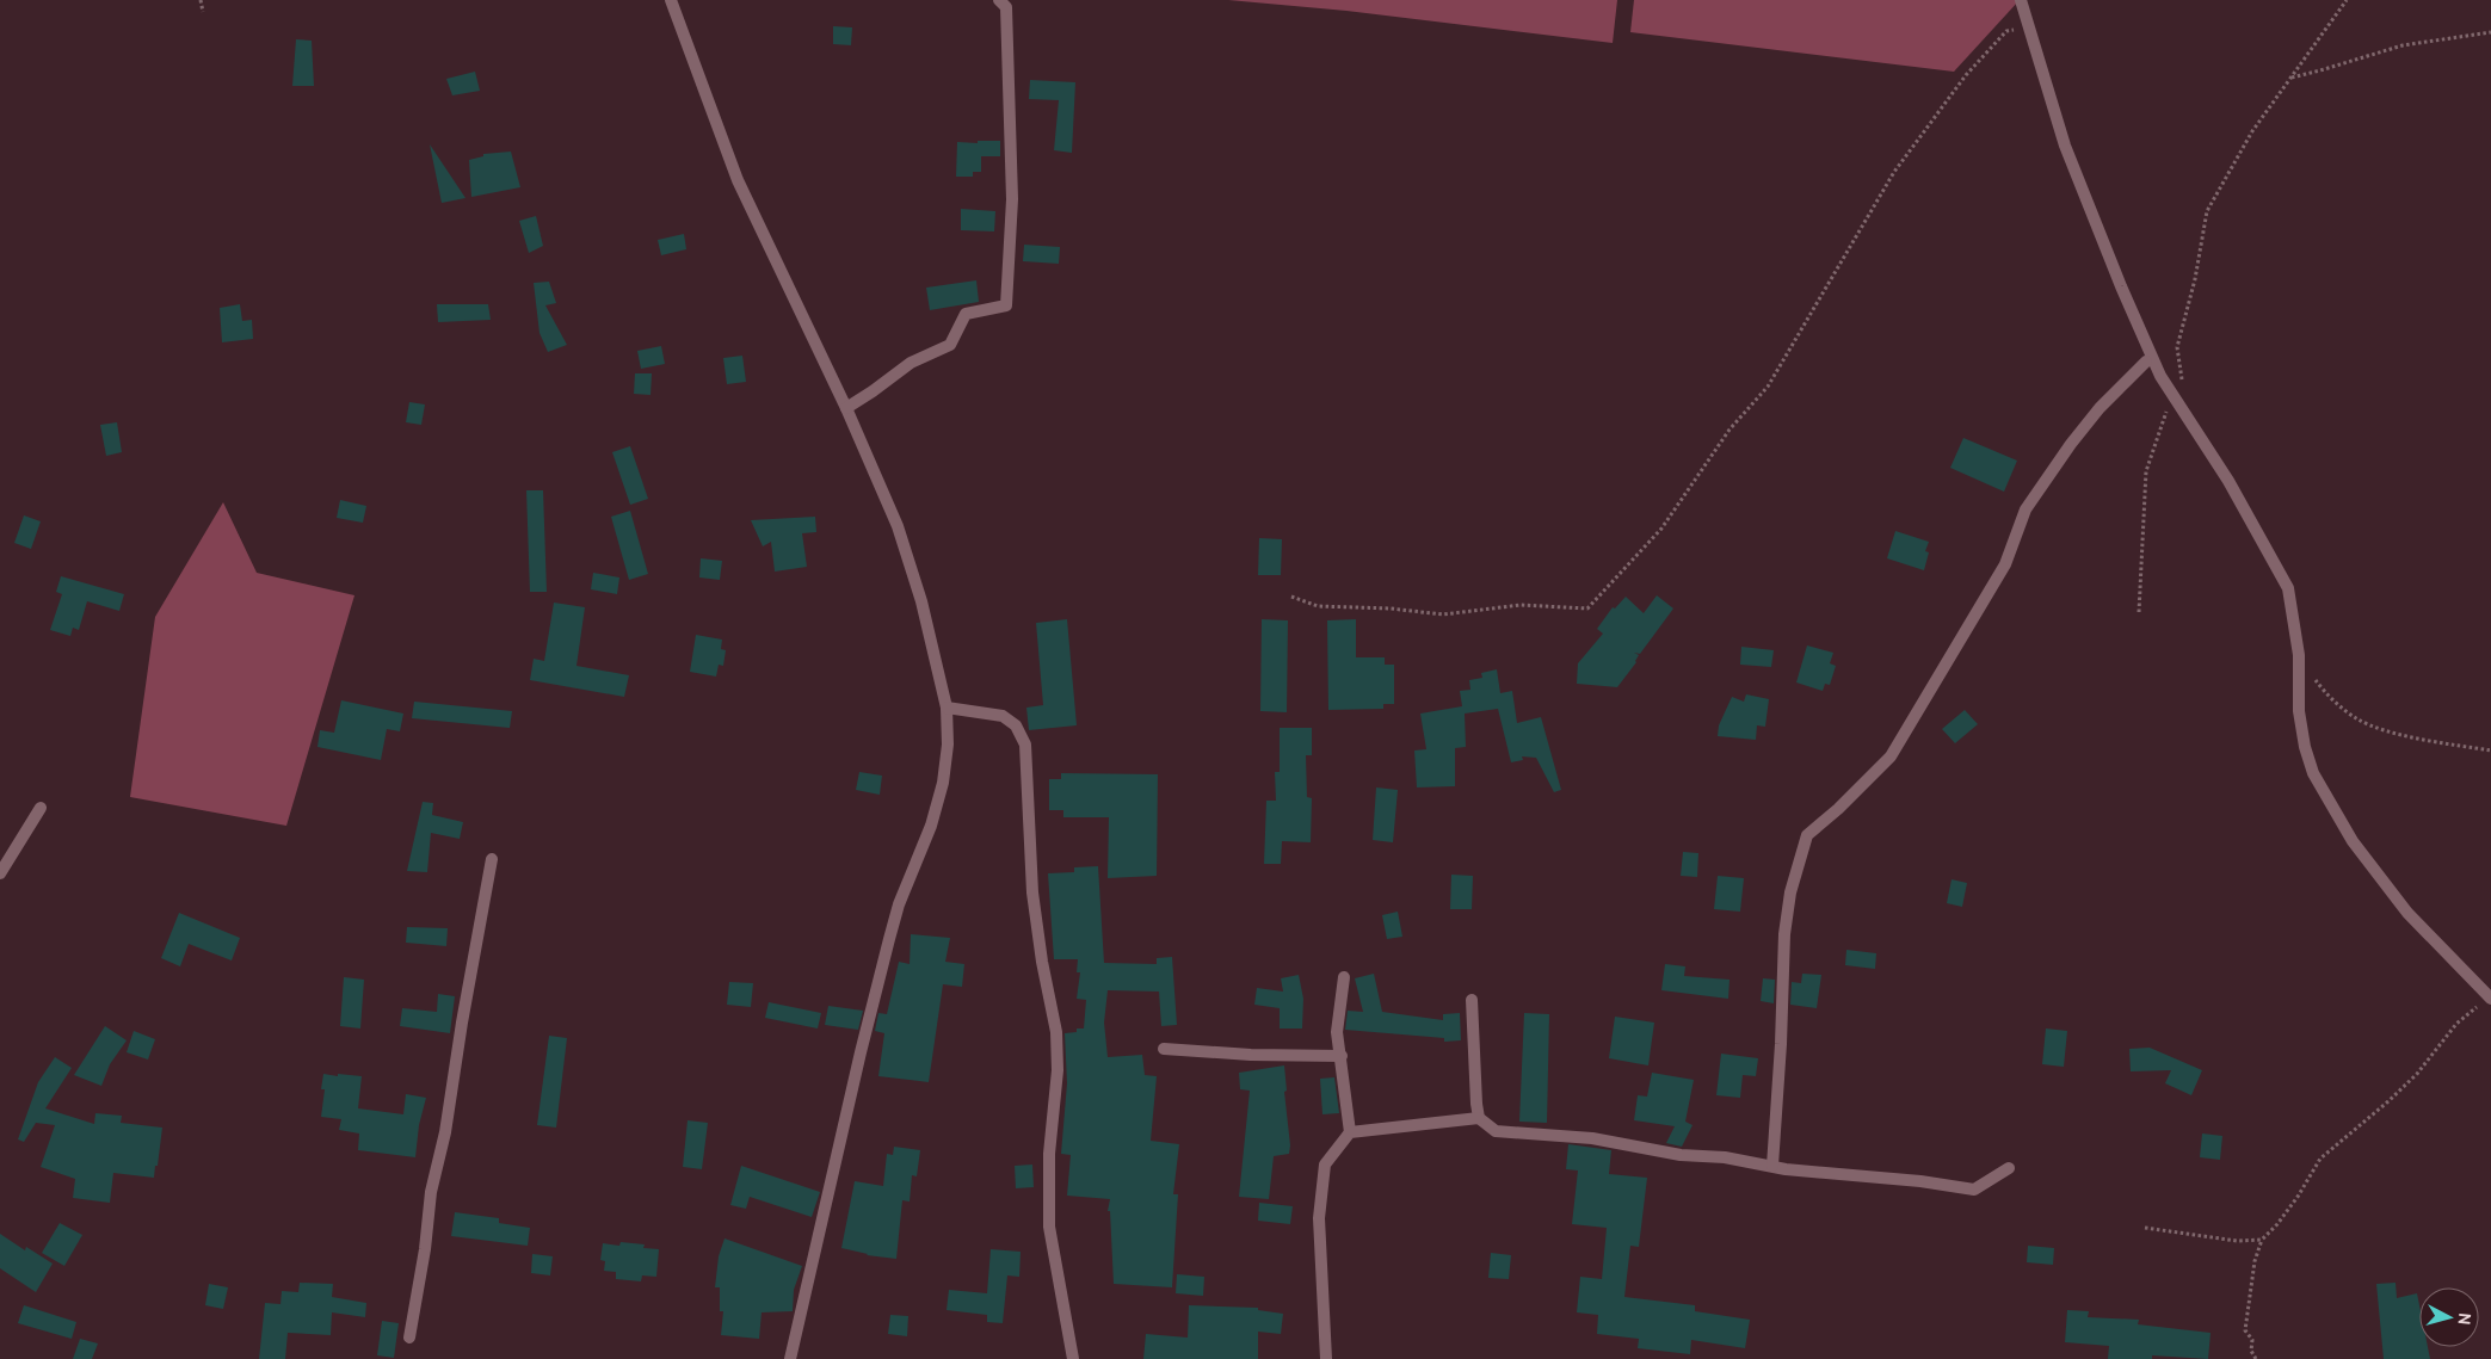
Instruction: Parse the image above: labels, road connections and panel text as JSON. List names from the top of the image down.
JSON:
{
  "north": "right"
}
